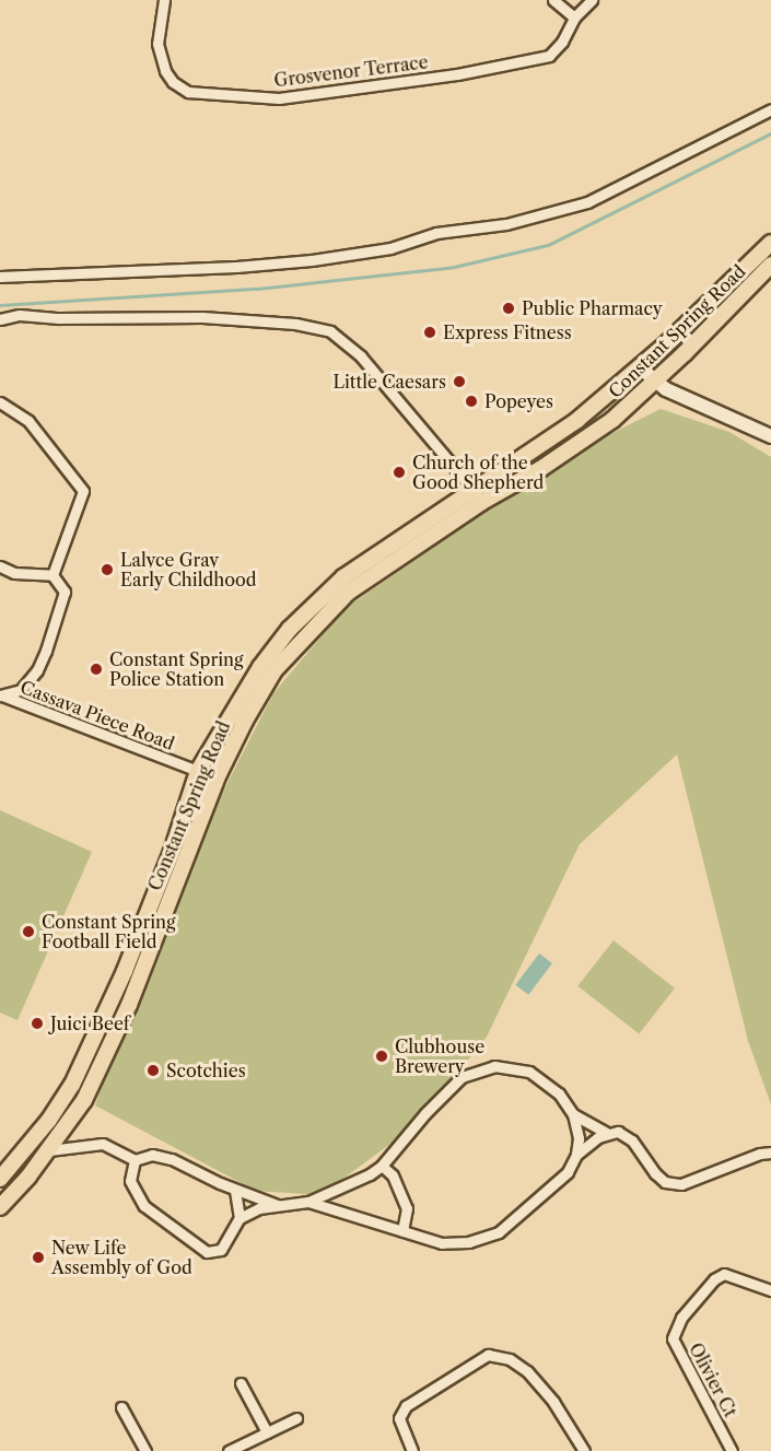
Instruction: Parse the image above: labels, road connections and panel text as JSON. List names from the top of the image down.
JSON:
{
  "streets": {
    "main road": ["Constant Spring Road"],
    "street": ["Grosvenor Terrace", "Cassava Piece Road", "Olivier Ct"]
  },
  "crossings": [
    ["Constant Spring Road", "Cassava Piece Road"]
  ],
  "places": [
    "Public Pharmacy",
    "Express Fitness",
    "Little Caesars",
    "Popeyes",
    "Church of the Good Shepherd",
    "Lalyce Gray Early Childhood",
    "Constant Spring Police Station",
    "Constant Spring Football Field",
    "Juici Beef",
    "Clubhouse Brewery",
    "Scotchies",
    "New Life Assembly of God"
  ]
}
